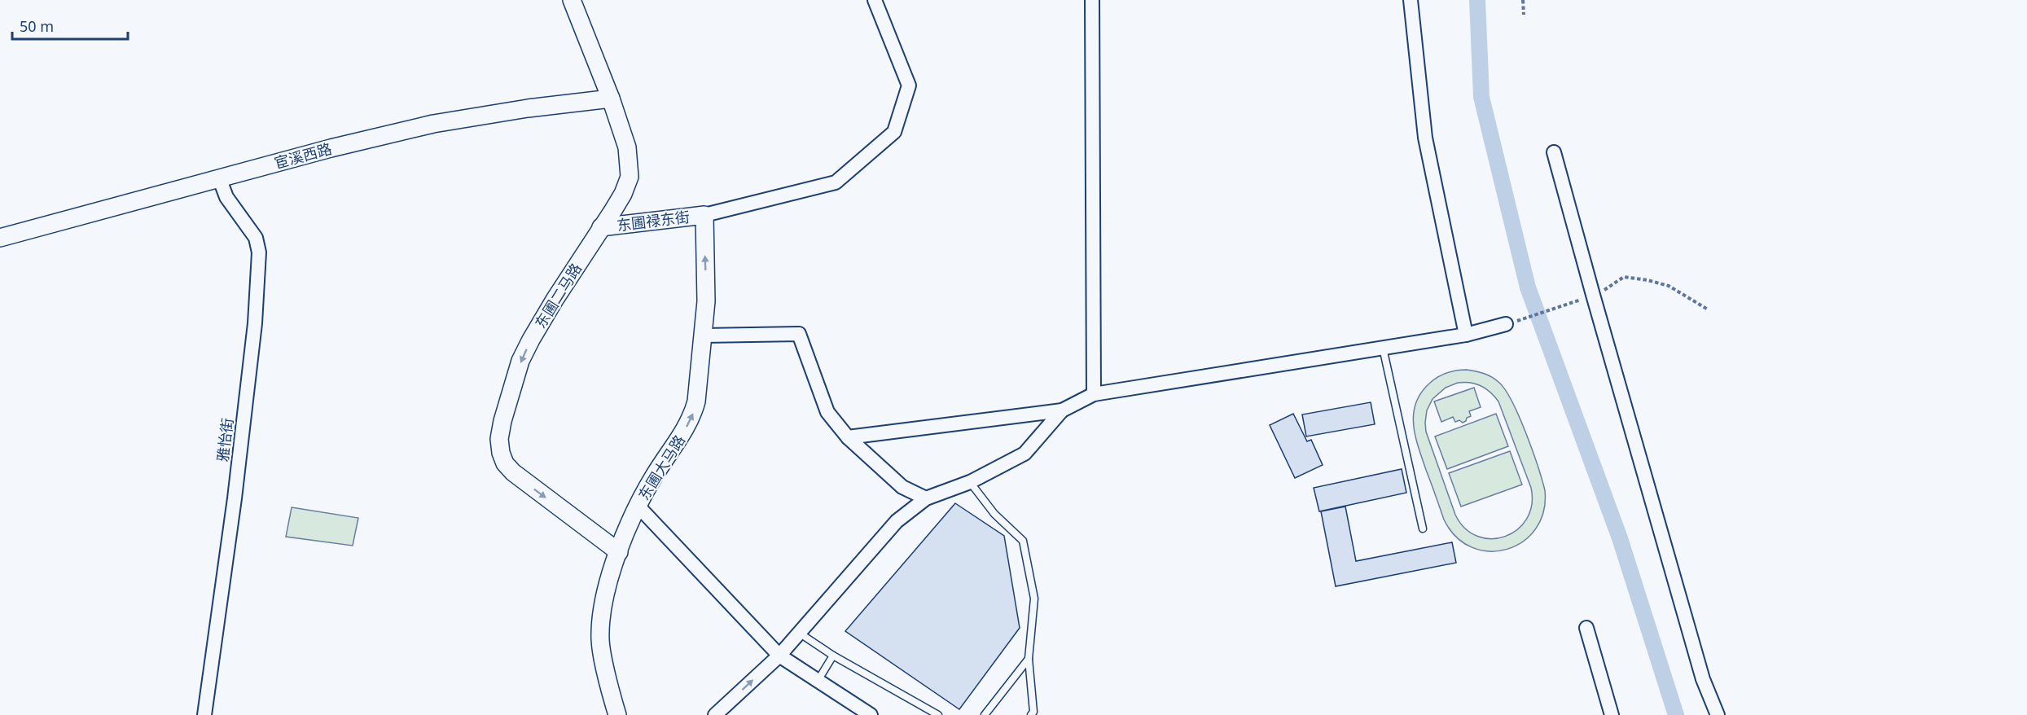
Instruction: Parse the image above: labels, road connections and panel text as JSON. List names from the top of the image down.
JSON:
{
  "streets": {
    "street": [
      "宦溪西路",
      "东圃禄东街",
      "东圃二马路",
      "雅怡街",
      "东圃大马路"
    ]
  },
  "crossings": [
    ["宦溪西路", "东圃二马路"],
    ["宦溪西路", "雅怡街"],
    ["东圃禄东街", "东圃二马路"],
    ["东圃禄东街", "东圃大马路"],
    ["东圃二马路", "东圃大马路"]
  ],
  "one_way": ["东圃二马路", "东圃大马路"],
  "scale_bar": "50 m"
}
